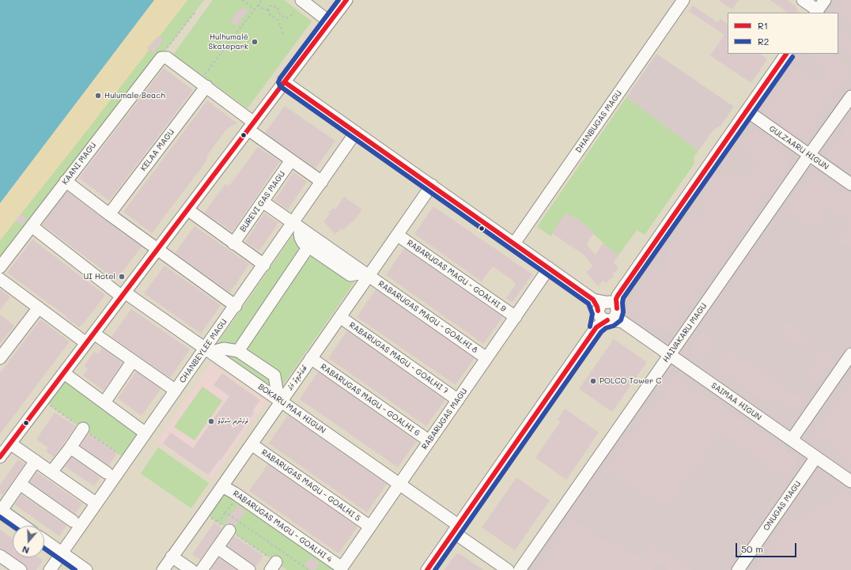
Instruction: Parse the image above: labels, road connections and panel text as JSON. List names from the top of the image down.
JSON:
{
  "streets": {
    "street": [
      "DHANBUGAS MAGU",
      "GULZAARU HIGUN",
      "KELAA MAGU",
      "KAANI MAGU",
      "BUREVI GAS MAGU",
      "RABARUGAS MAGU - GOALHI 9",
      "RABARUGAS MAGU - GOALHI 8",
      "HAIVAKARU MAGU",
      "CHANBEYLEE MAGU",
      "RABARUGAS MAGU - GOALHI 7",
      "ބޯގަންވިލާ މަގު",
      "RABARUGAS MAGU - GOALHI 6",
      "SAIMAA HIGUN",
      "BOKARU MAA HIGUN",
      "RABARUGAS MAGU",
      "RABARUGAS MAGU - GOALHI 5",
      "ONUGAS MAGU",
      "RABARUGAS MAGU - GOALHI 4"
    ]
  },
  "crossings": [
    ["GULZAARU HIGUN", "HAIVAKARU MAGU"],
    ["KAANI MAGU", "BOKARU MAA HIGUN"],
    ["BUREVI GAS MAGU", "RABARUGAS MAGU - GOALHI 8"],
    ["RABARUGAS MAGU - GOALHI 9", "ބޯގަންވިލާ މަގު"],
    ["RABARUGAS MAGU - GOALHI 9", "RABARUGAS MAGU"],
    ["RABARUGAS MAGU - GOALHI 8", "CHANBEYLEE MAGU"],
    ["RABARUGAS MAGU - GOALHI 8", "ބޯގަންވިލާ މަގު"],
    ["RABARUGAS MAGU - GOALHI 8", "RABARUGAS MAGU"],
    ["HAIVAKARU MAGU", "SAIMAA HIGUN"],
    ["CHANBEYLEE MAGU", "BOKARU MAA HIGUN"],
    ["RABARUGAS MAGU - GOALHI 7", "ބޯގަންވިލާ މަގު"],
    ["RABARUGAS MAGU - GOALHI 7", "RABARUGAS MAGU"],
    ["ބޯގަންވިލާ މަގު", "RABARUGAS MAGU - GOALHI 6"],
    ["ބޯގަންވިލާ މަގު", "BOKARU MAA HIGUN"],
    ["ބޯގަންވިލާ މަގު", "RABARUGAS MAGU - GOALHI 5"],
    ["ބޯގަންވިލާ މަގު", "RABARUGAS MAGU - GOALHI 4"],
    ["RABARUGAS MAGU - GOALHI 6", "RABARUGAS MAGU"],
    ["SAIMAA HIGUN", "ONUGAS MAGU"],
    ["BOKARU MAA HIGUN", "RABARUGAS MAGU"],
    ["RABARUGAS MAGU", "RABARUGAS MAGU - GOALHI 5"],
    ["RABARUGAS MAGU", "RABARUGAS MAGU - GOALHI 4"]
  ],
  "places": [
    "Hulhumalé Skatepark",
    "Hulumale Beach",
    "UI Hotel",
    "POLCO Tower C",
    "ރެހެންދި ސްކޫލް"
  ],
  "lines": ["transit line R1", "transit line R2"],
  "legend": ["R1", "R2"],
  "scale_bar": "50 m",
  "north": "bottom"
}
